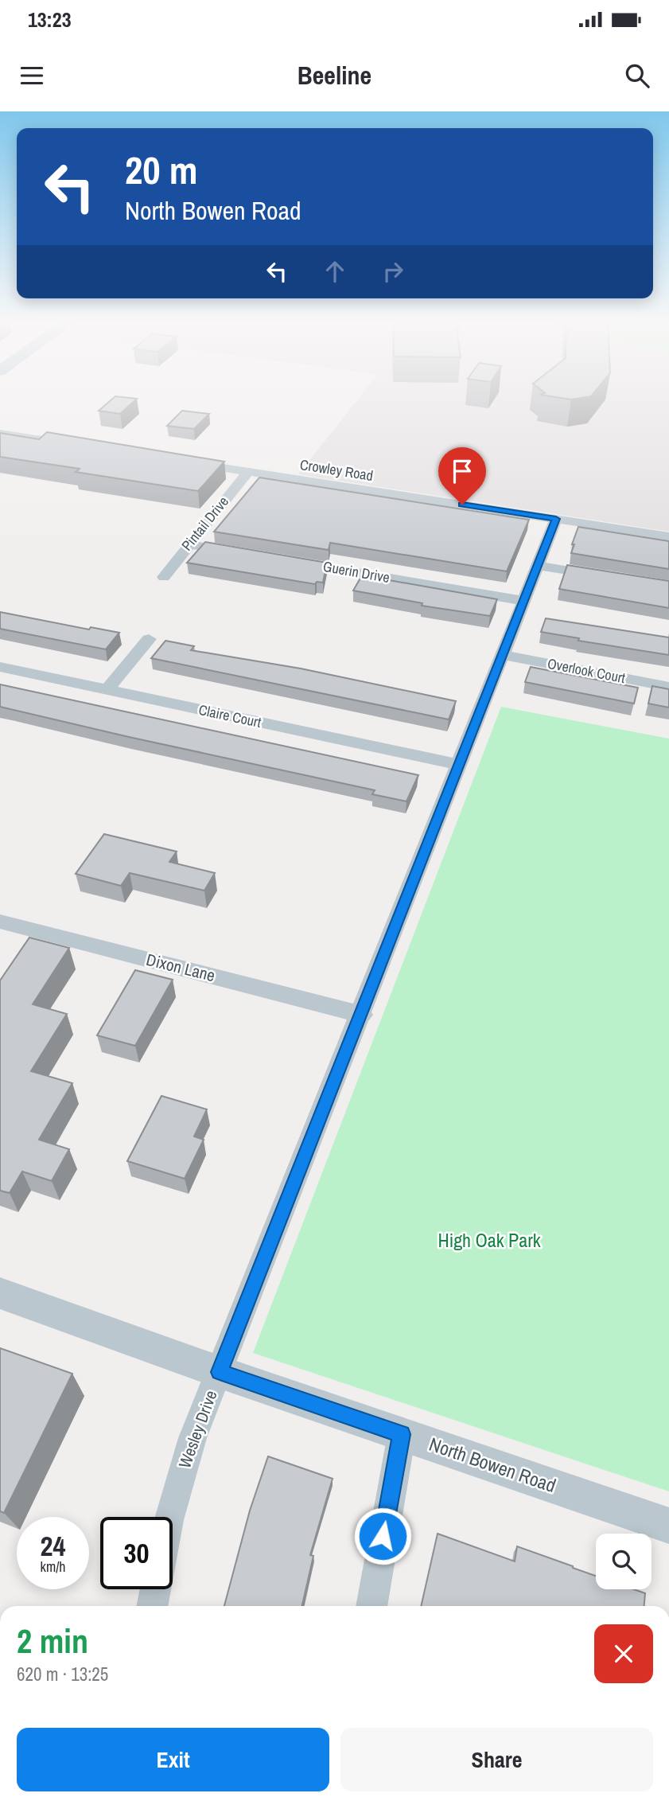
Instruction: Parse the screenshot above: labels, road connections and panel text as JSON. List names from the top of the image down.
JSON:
{
  "streets": {
    "street": [
      "Crowley Road",
      "Pintail Drive",
      "Guerin Drive",
      "Overlook Court",
      "Claire Court",
      "Dixon Lane",
      "Wesley Drive",
      "North Bowen Road"
    ]
  },
  "crossings": [
    ["Crowley Road", "Pintail Drive"],
    ["Crowley Road", "Wesley Drive"],
    ["Guerin Drive", "Wesley Drive"],
    ["Overlook Court", "Wesley Drive"],
    ["Claire Court", "Wesley Drive"],
    ["Dixon Lane", "Wesley Drive"],
    ["Wesley Drive", "North Bowen Road"]
  ],
  "parks": ["High Oak Park"],
  "page": {
    "status": "13:23",
    "header": "Beeline",
    "turn": ["20 m", "North Bowen Road"],
    "speed": "24 km/h",
    "limit": "30",
    "heading": ["2 min", "620 m · 13:25"],
    "buttons": ["Exit", "Share"]
  }
}
